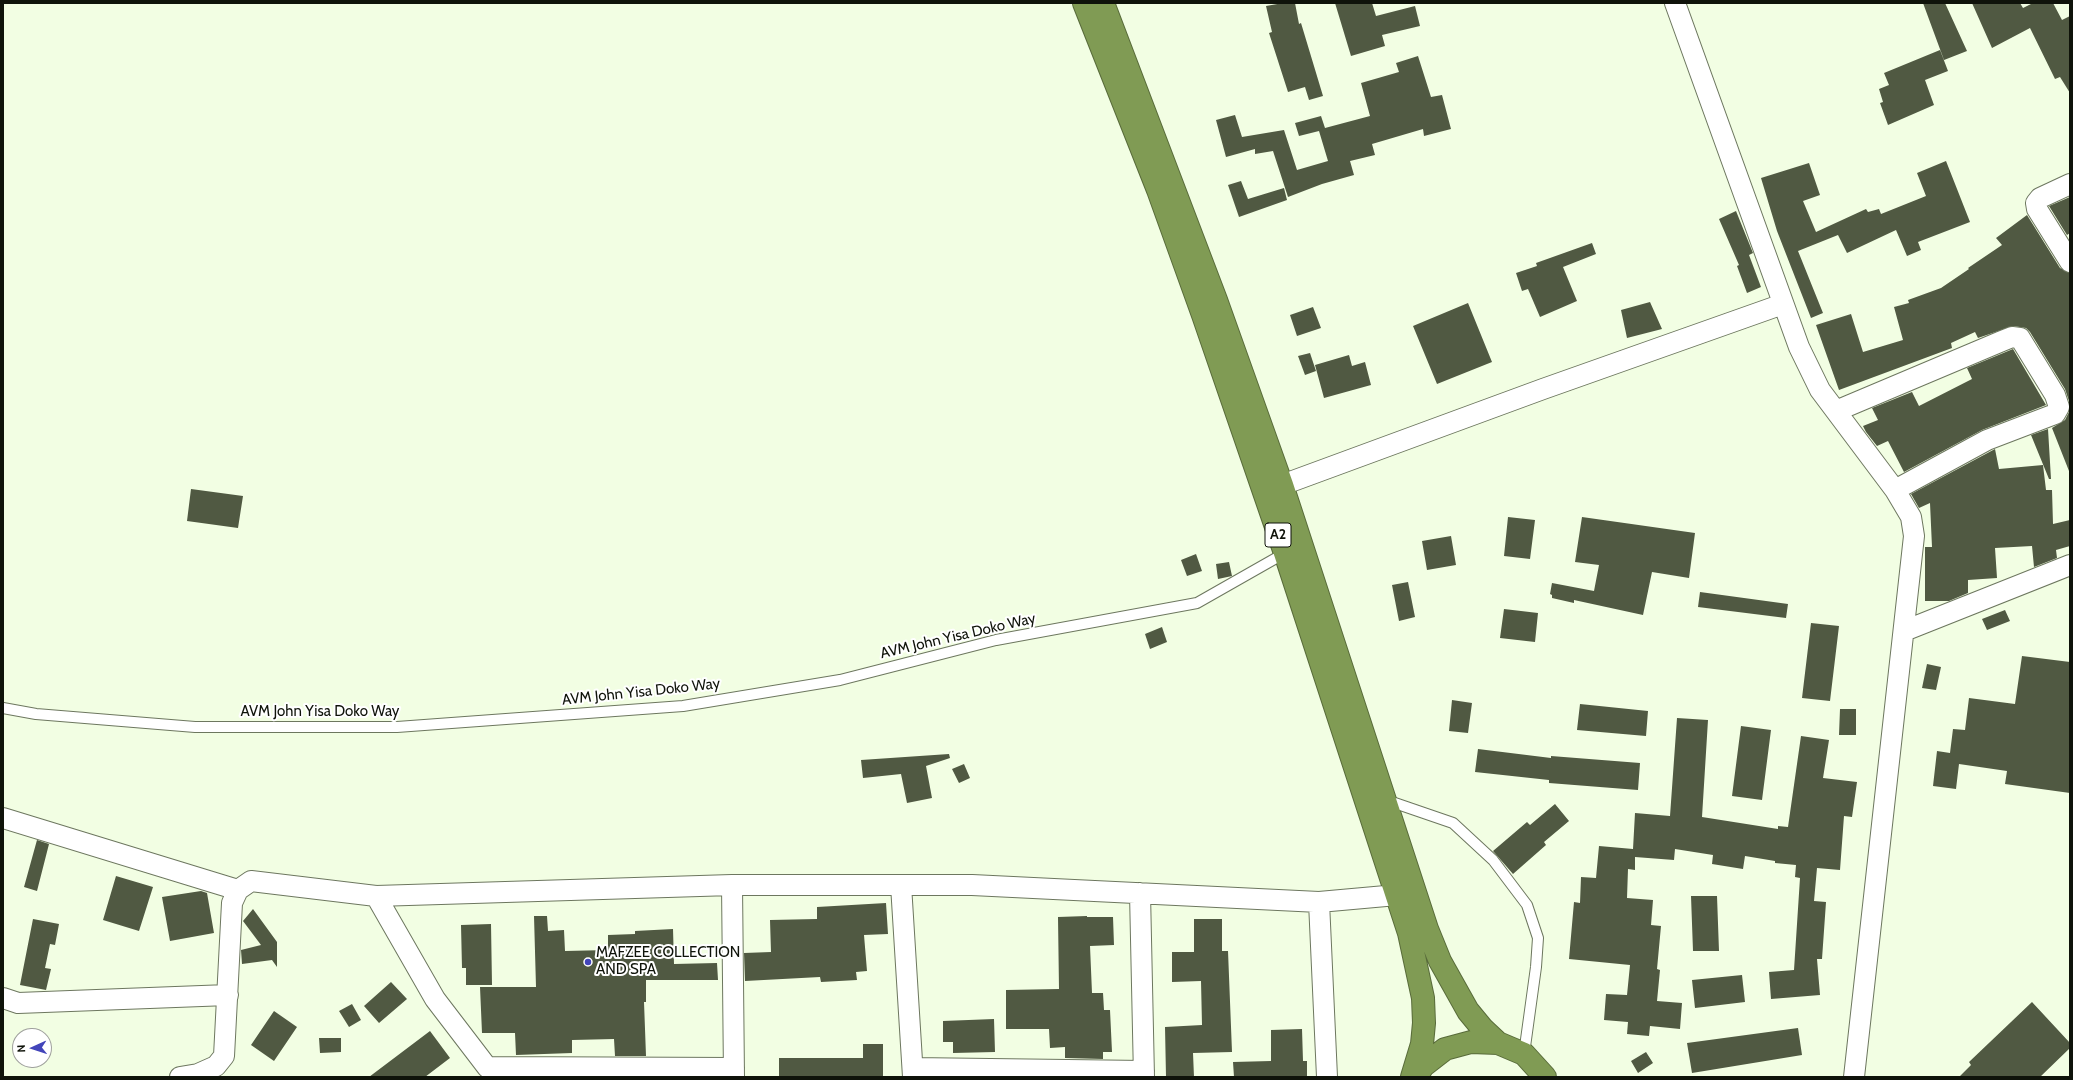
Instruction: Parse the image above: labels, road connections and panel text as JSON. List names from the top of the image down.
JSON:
{
  "streets": {
    "highway": ["A2"],
    "lane": ["AVM John Yisa Doko Way"]
  },
  "crossings": [
    ["A2", "AVM John Yisa Doko Way"]
  ],
  "places": ["MAFZEE COLLECTION AND SPA"],
  "north": "left"
}
